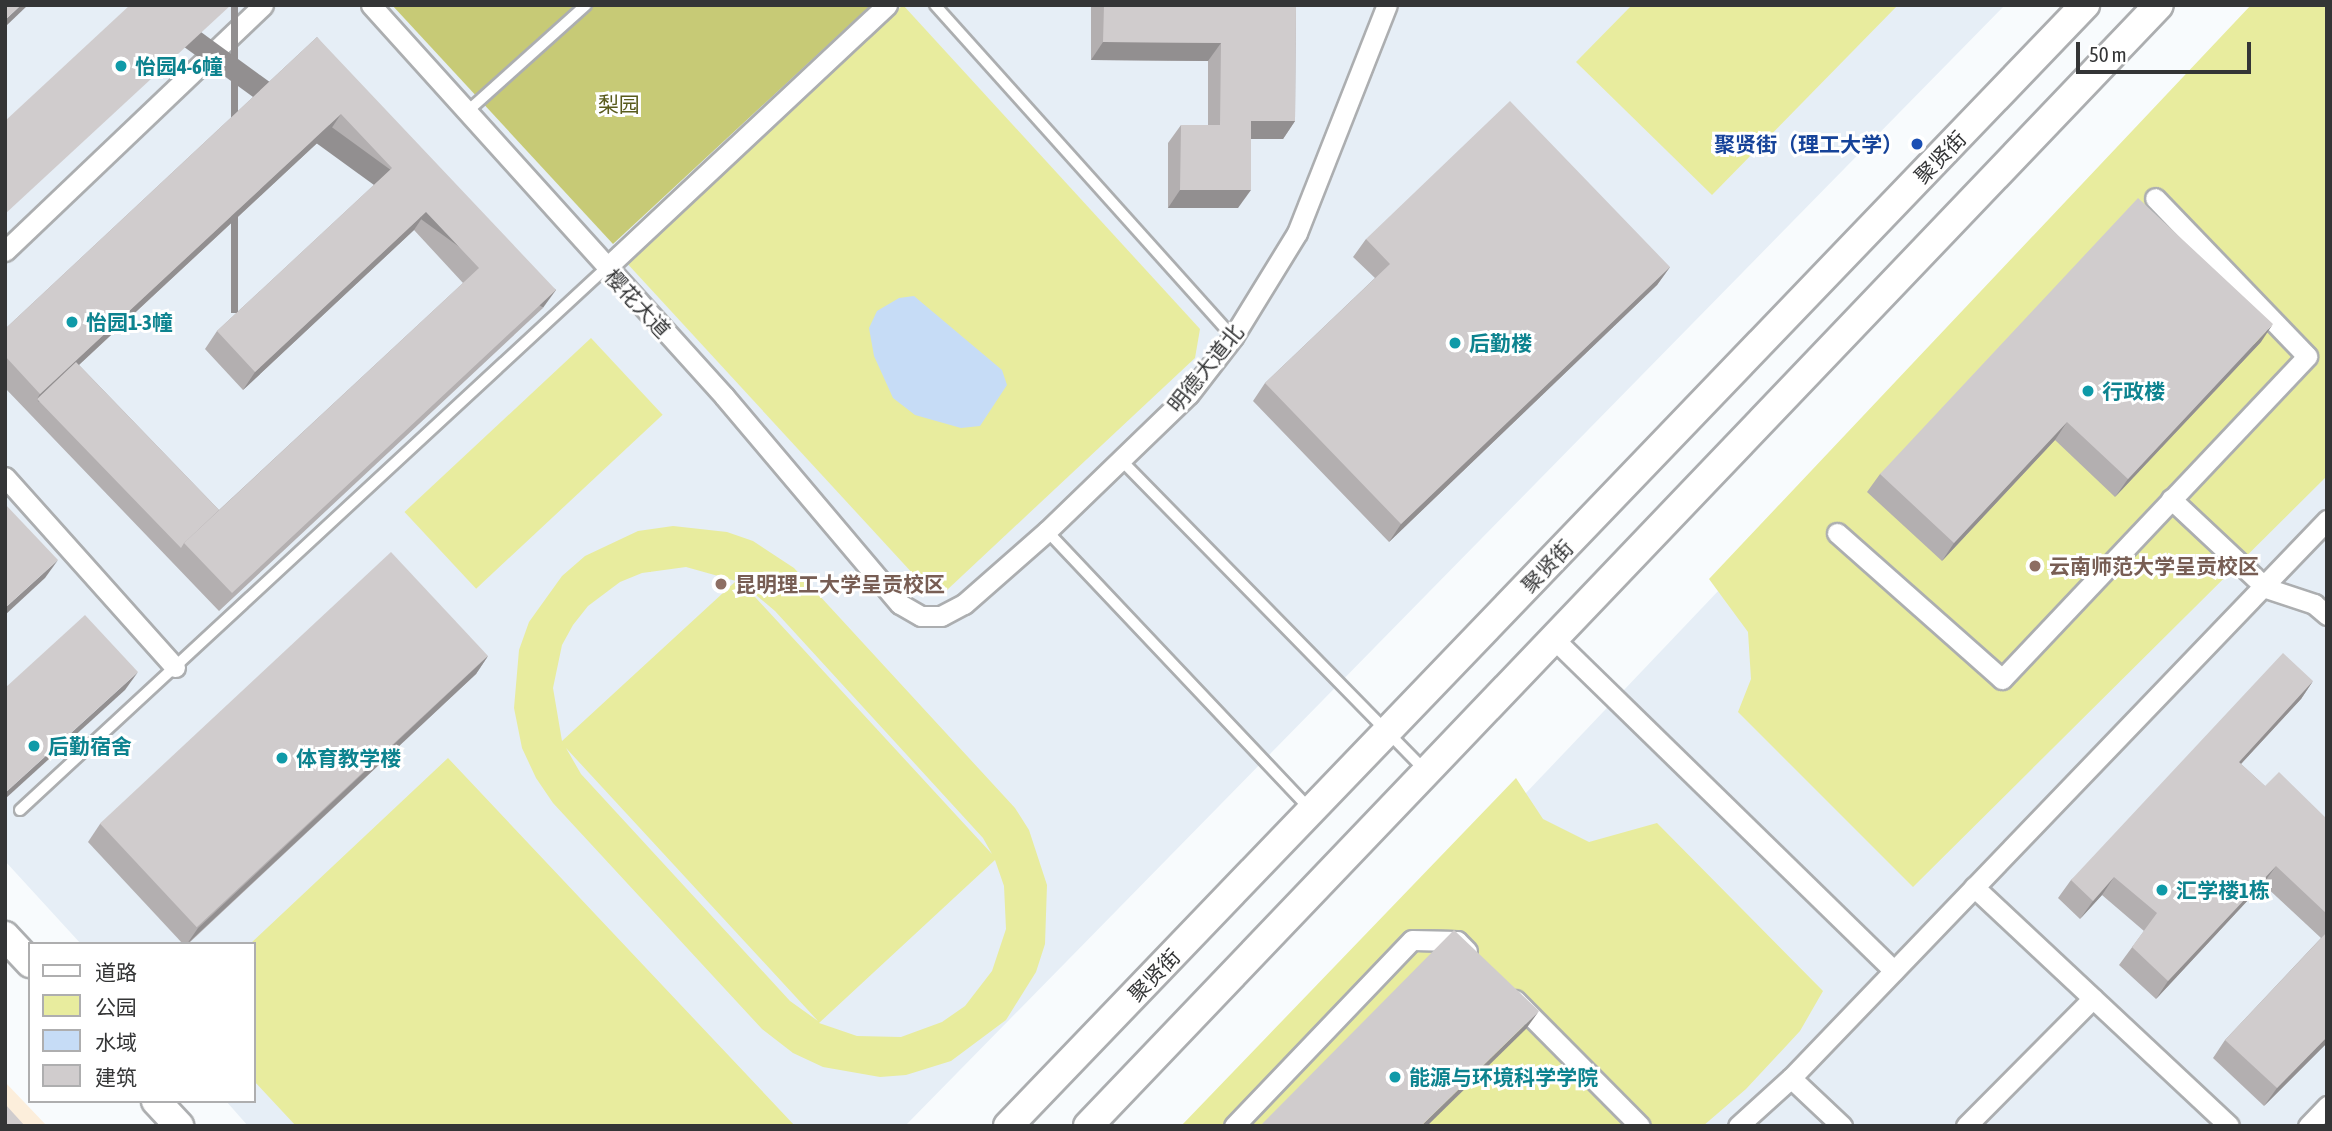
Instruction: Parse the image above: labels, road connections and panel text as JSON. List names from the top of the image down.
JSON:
{
  "streets": {
    "main road": ["聚贤街"],
    "street": ["樱花大道", "明德大道北"]
  },
  "crossings": [
    ["樱花大道", "明德大道北"]
  ],
  "parks": ["梨园"],
  "places": [
    "怡园4-6幢",
    "聚贤街（理工大学）",
    "怡园1-3幢",
    "后勤楼",
    "行政楼",
    "云南师范大学呈贡校区",
    "昆明理工大学呈贡校区",
    "后勤宿舍",
    "体育教学楼",
    "汇学楼1栋",
    "能源与环境科学学院"
  ],
  "legend": [
    "道路",
    "公园",
    "水域",
    "建筑"
  ],
  "scale_bar": "50 m"
}
